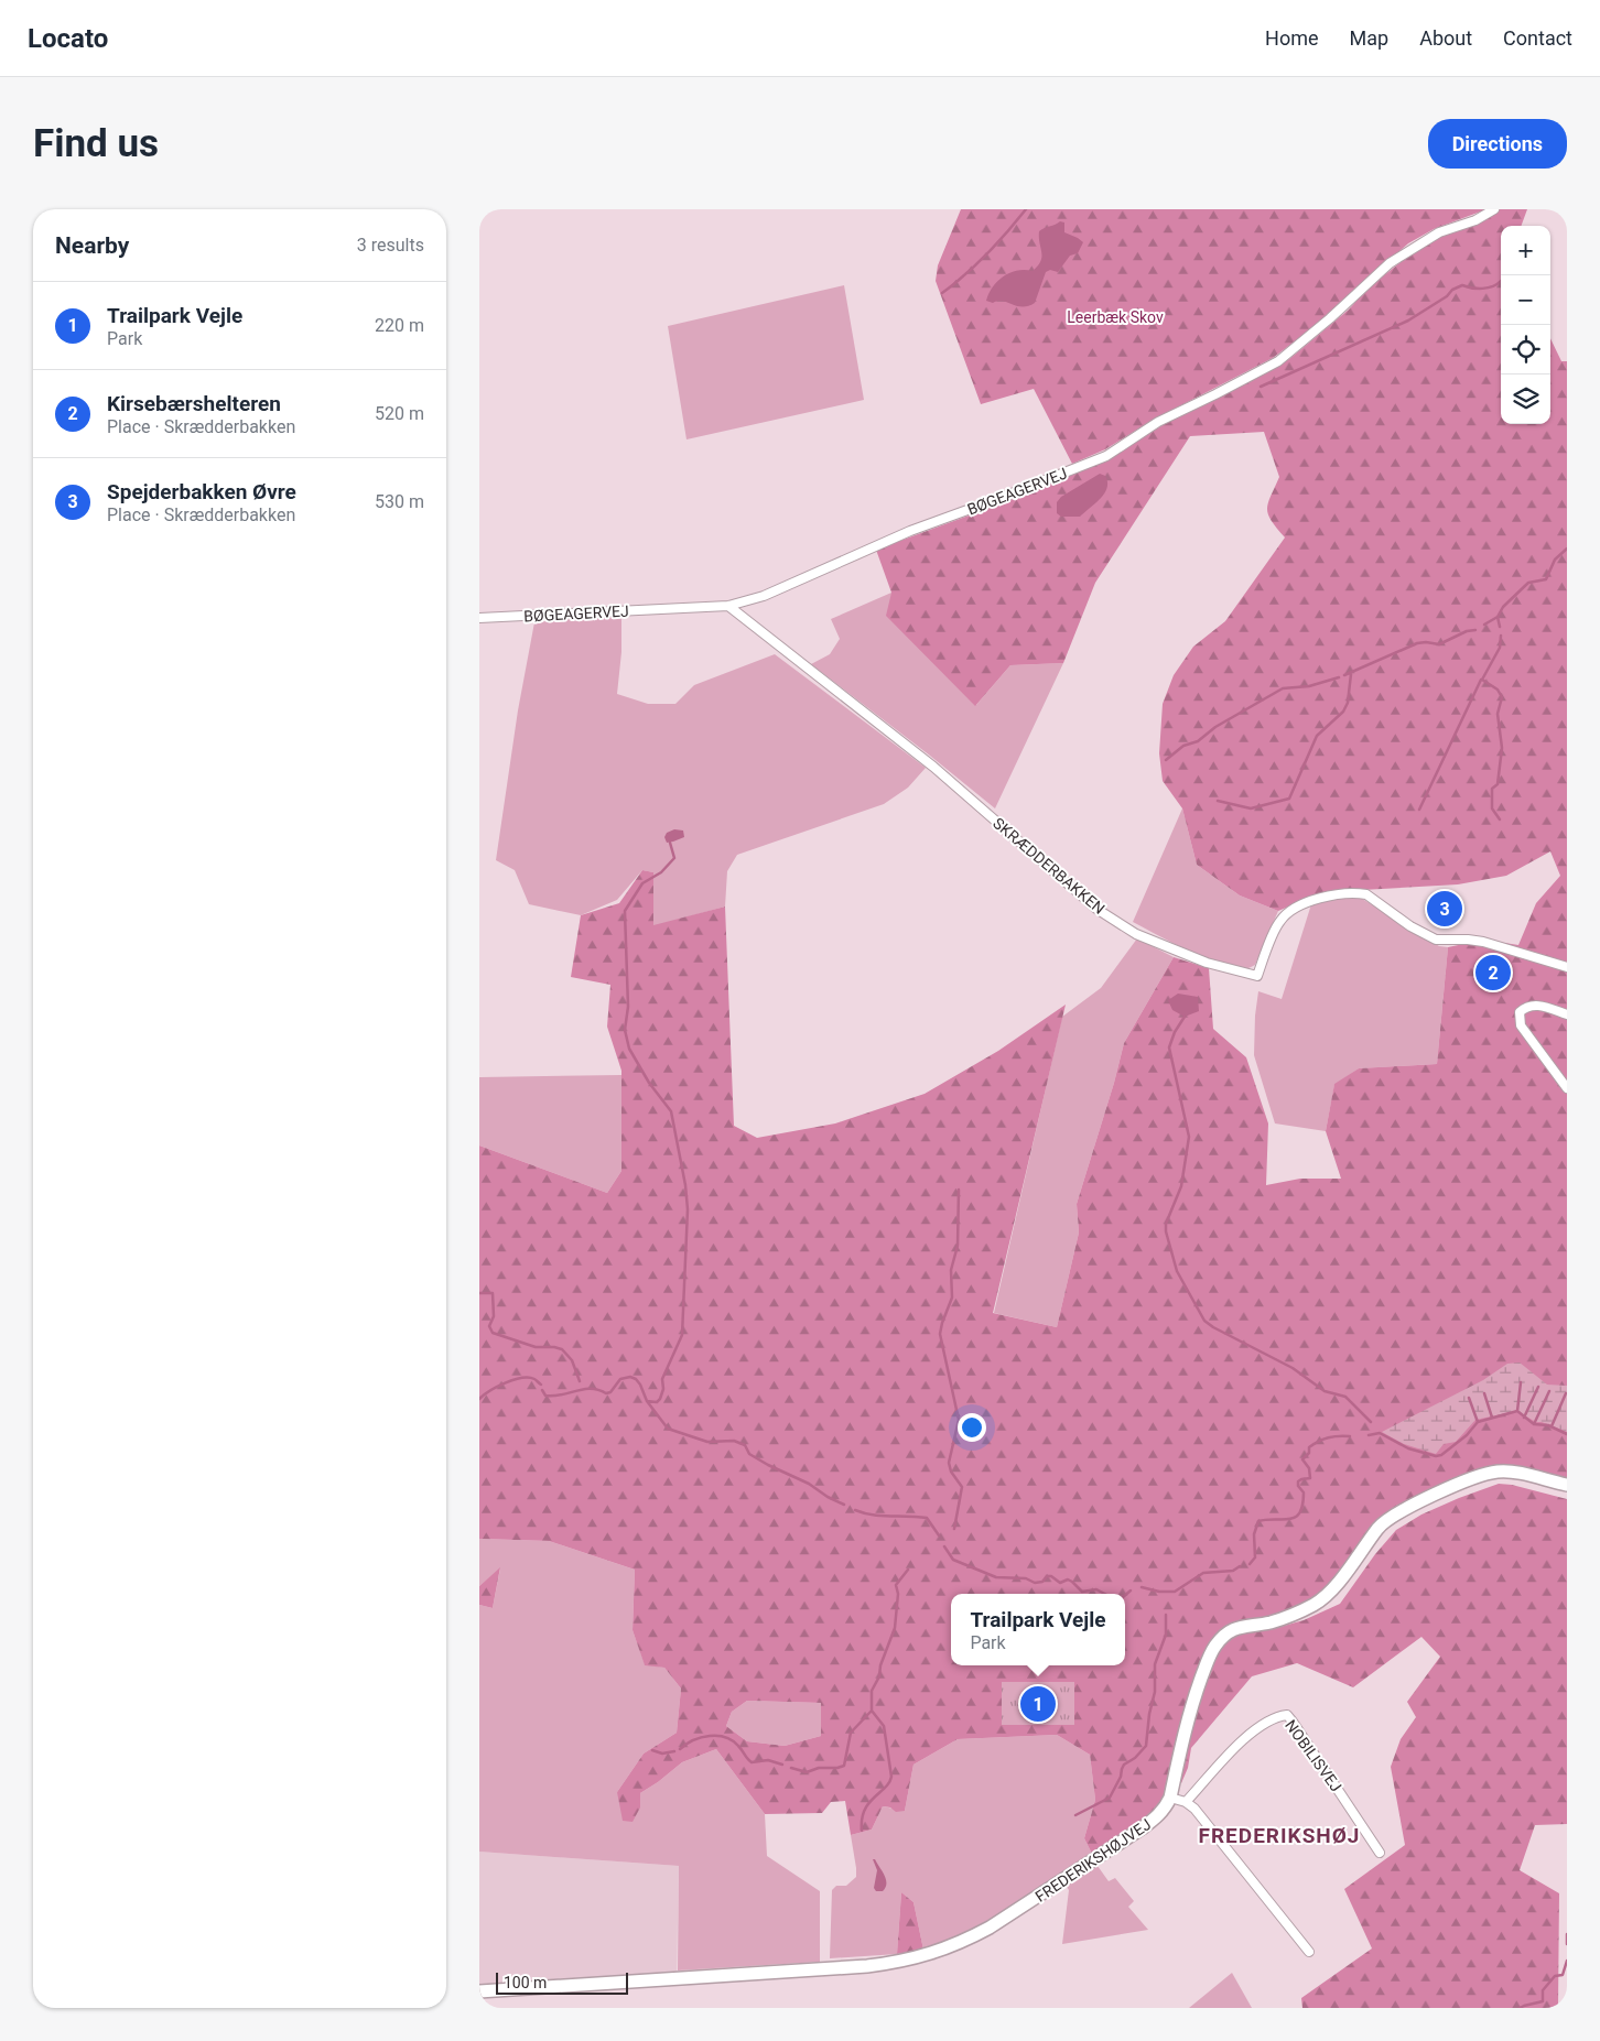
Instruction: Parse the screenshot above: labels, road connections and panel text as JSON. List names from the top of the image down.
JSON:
{
  "streets": {
    "street": [
      "BØGEAGERVEJ",
      "SKRÆDDERBAKKEN",
      "NOBILISVEJ",
      "FREDERIKSHØJVEJ"
    ]
  },
  "crossings": [
    ["BØGEAGERVEJ", "SKRÆDDERBAKKEN"]
  ],
  "districts": ["FREDERIKSHØJ"],
  "parks": ["Leerbæk Skov"],
  "scale_bar": "100 m",
  "page": {
    "header": "Locato",
    "nav": [
      "Home",
      "Map",
      "About",
      "Contact"
    ],
    "buttons": "Directions",
    "title": "Find us",
    "heading": ["Nearby", "3 results"],
    "map_buttons": ["+", "−"],
    "list": [
      {
        "mark": "1",
        "name": "Trailpark Vejle",
        "note": "Park",
        "value": "220 m"
      },
      {
        "mark": "2",
        "name": "Kirsebærshelteren",
        "note": "Place · Skrædderbakken",
        "value": "520 m"
      },
      {
        "mark": "3",
        "name": "Spejderbakken Øvre",
        "note": "Place · Skrædderbakken",
        "value": "530 m"
      }
    ],
    "pins": ["3", "2", "1"],
    "popup": ["Trailpark Vejle", "Park"],
    "scale": "100 m"
  }
}
